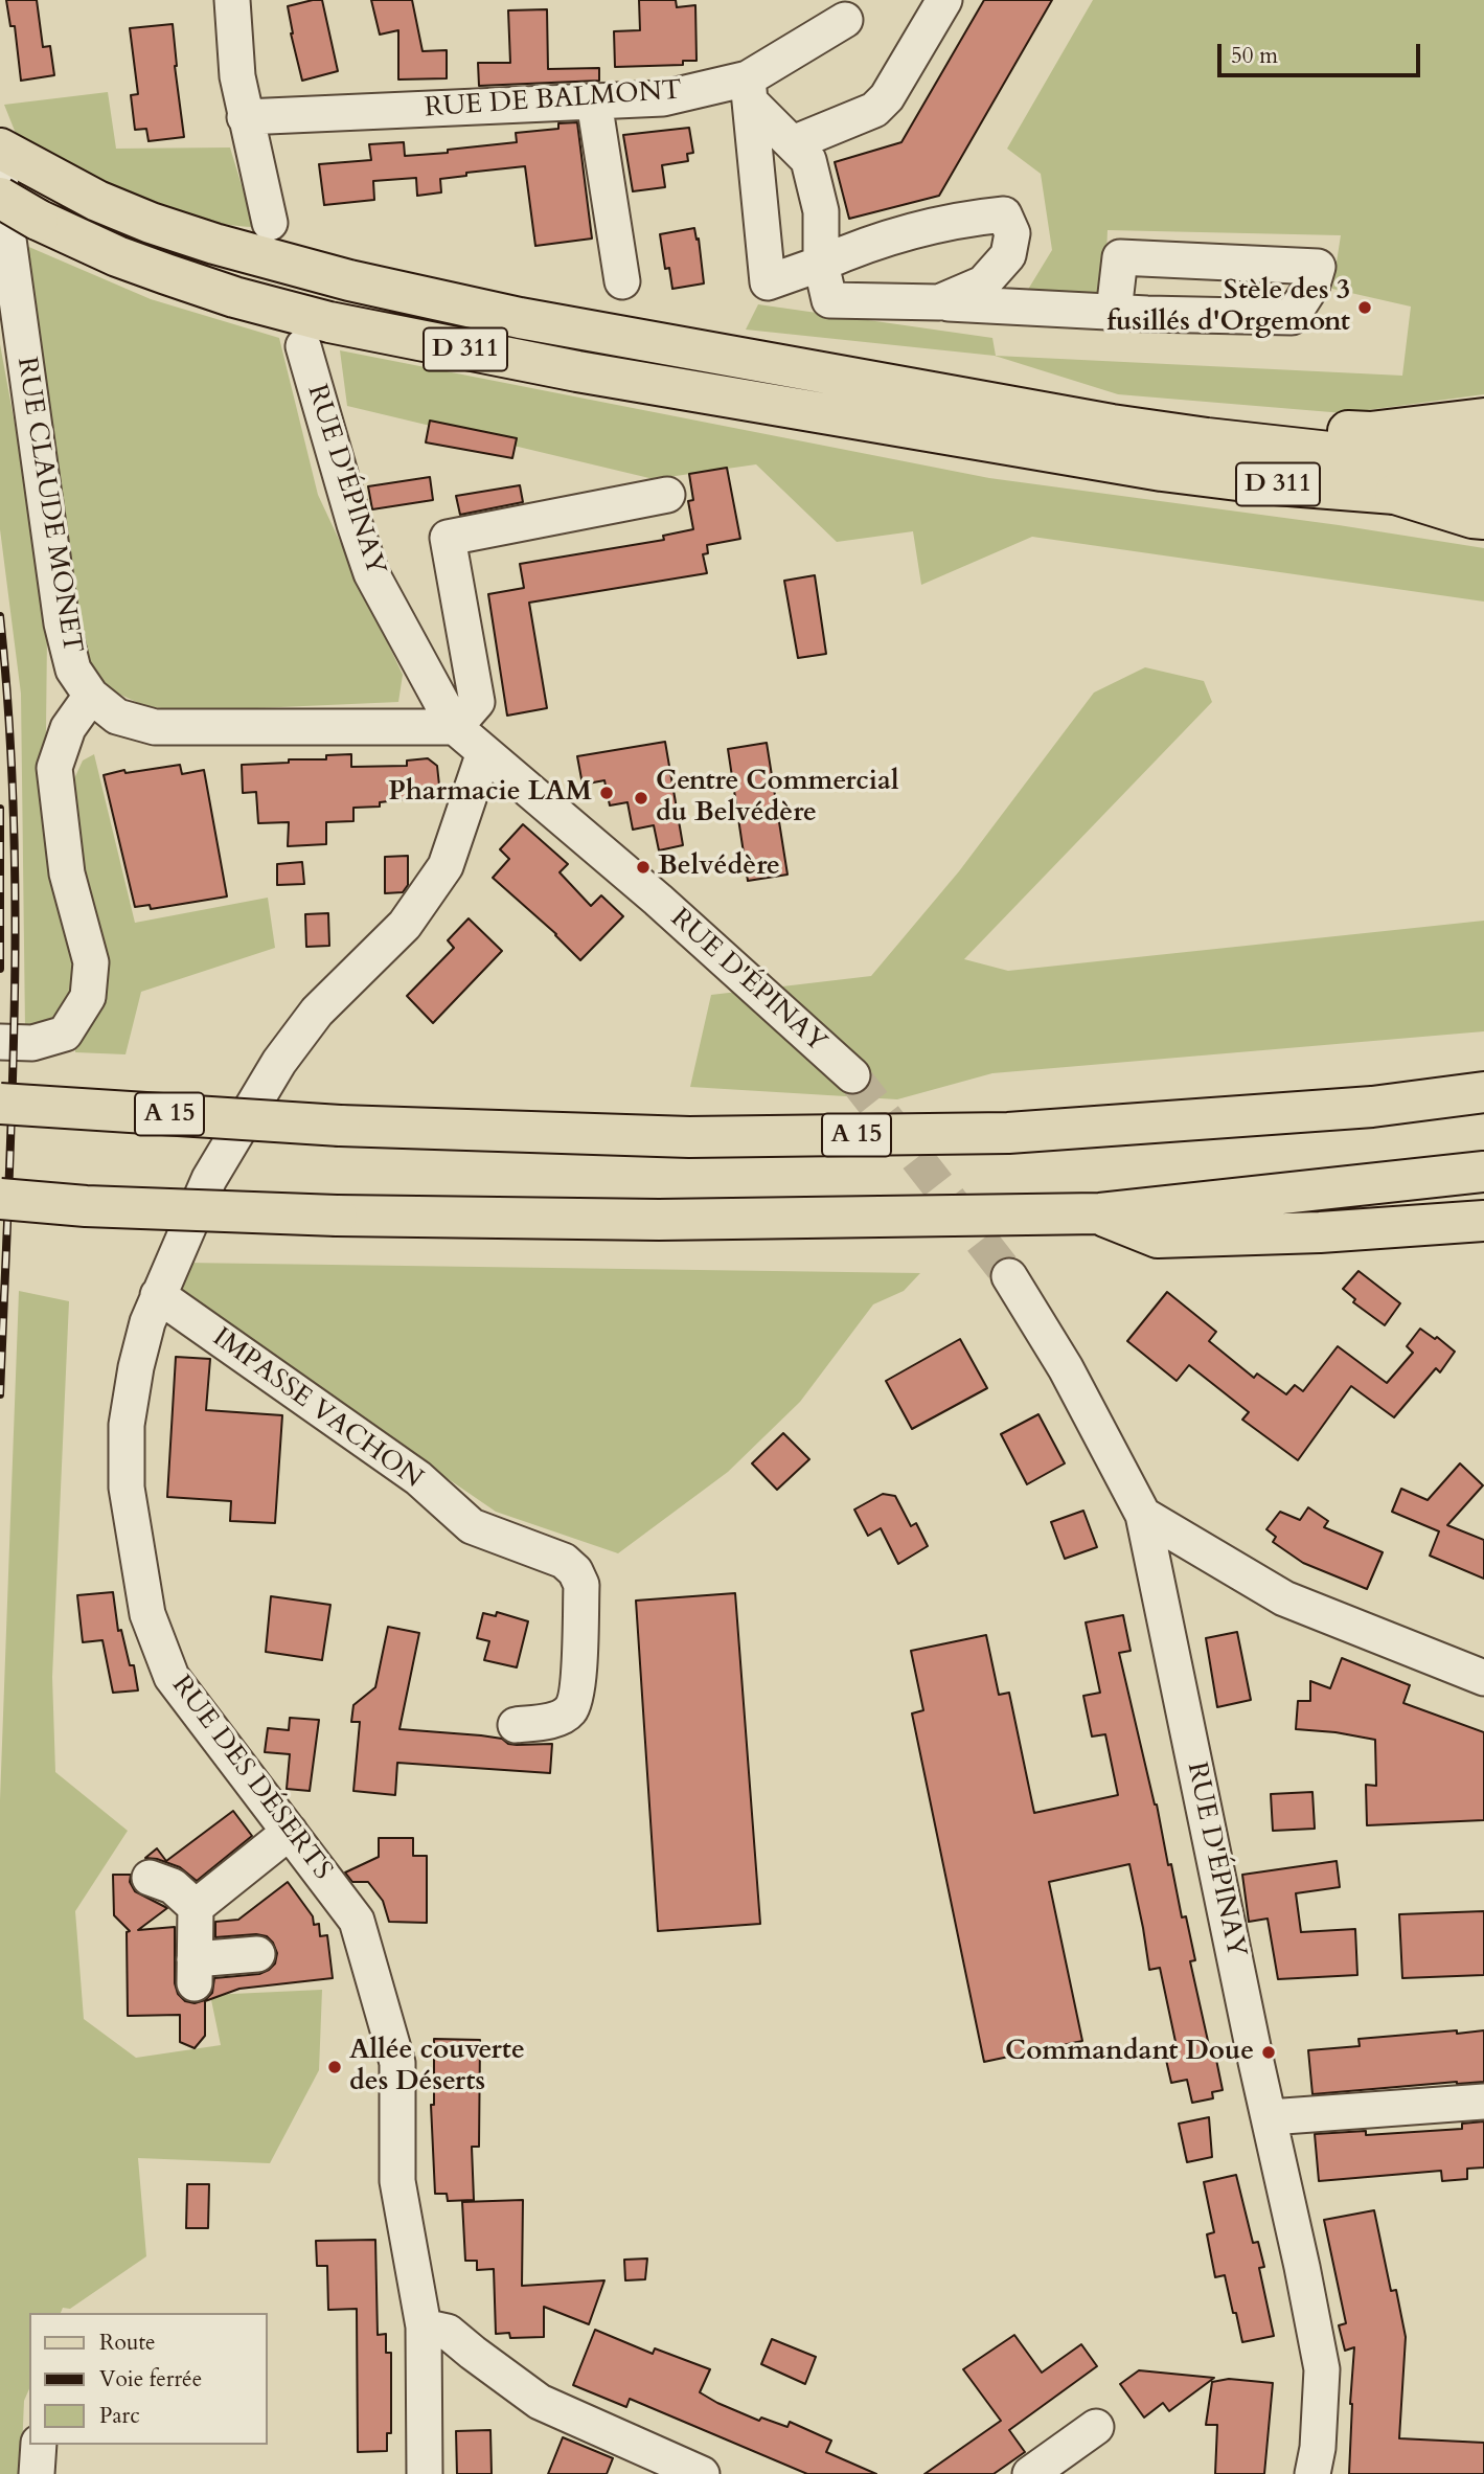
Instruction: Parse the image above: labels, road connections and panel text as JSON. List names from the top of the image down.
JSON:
{
  "streets": {
    "main road": ["D 311", "A 15"],
    "street": [
      "RUE DE BALMONT",
      "RUE D'ÉPINAY",
      "RUE CLAUDE MONET",
      "IMPASSE VACHON",
      "RUE DES DÉSERTS"
    ]
  },
  "crossings": [
    ["D 311", "RUE CLAUDE MONET"],
    ["RUE D'ÉPINAY", "RUE CLAUDE MONET"],
    ["RUE D'ÉPINAY", "RUE DES DÉSERTS"],
    ["IMPASSE VACHON", "RUE DES DÉSERTS"]
  ],
  "places": [
    "Stèle des 3 fusillés d'Orgemont",
    "Pharmacie LAM",
    "Centre Commercial du Belvédère",
    "Belvédère",
    "Commandant Doue",
    "Allée couverte des Déserts"
  ],
  "legend": ["Route", "Voie ferrée", "Parc"],
  "scale_bar": "50 m"
}
